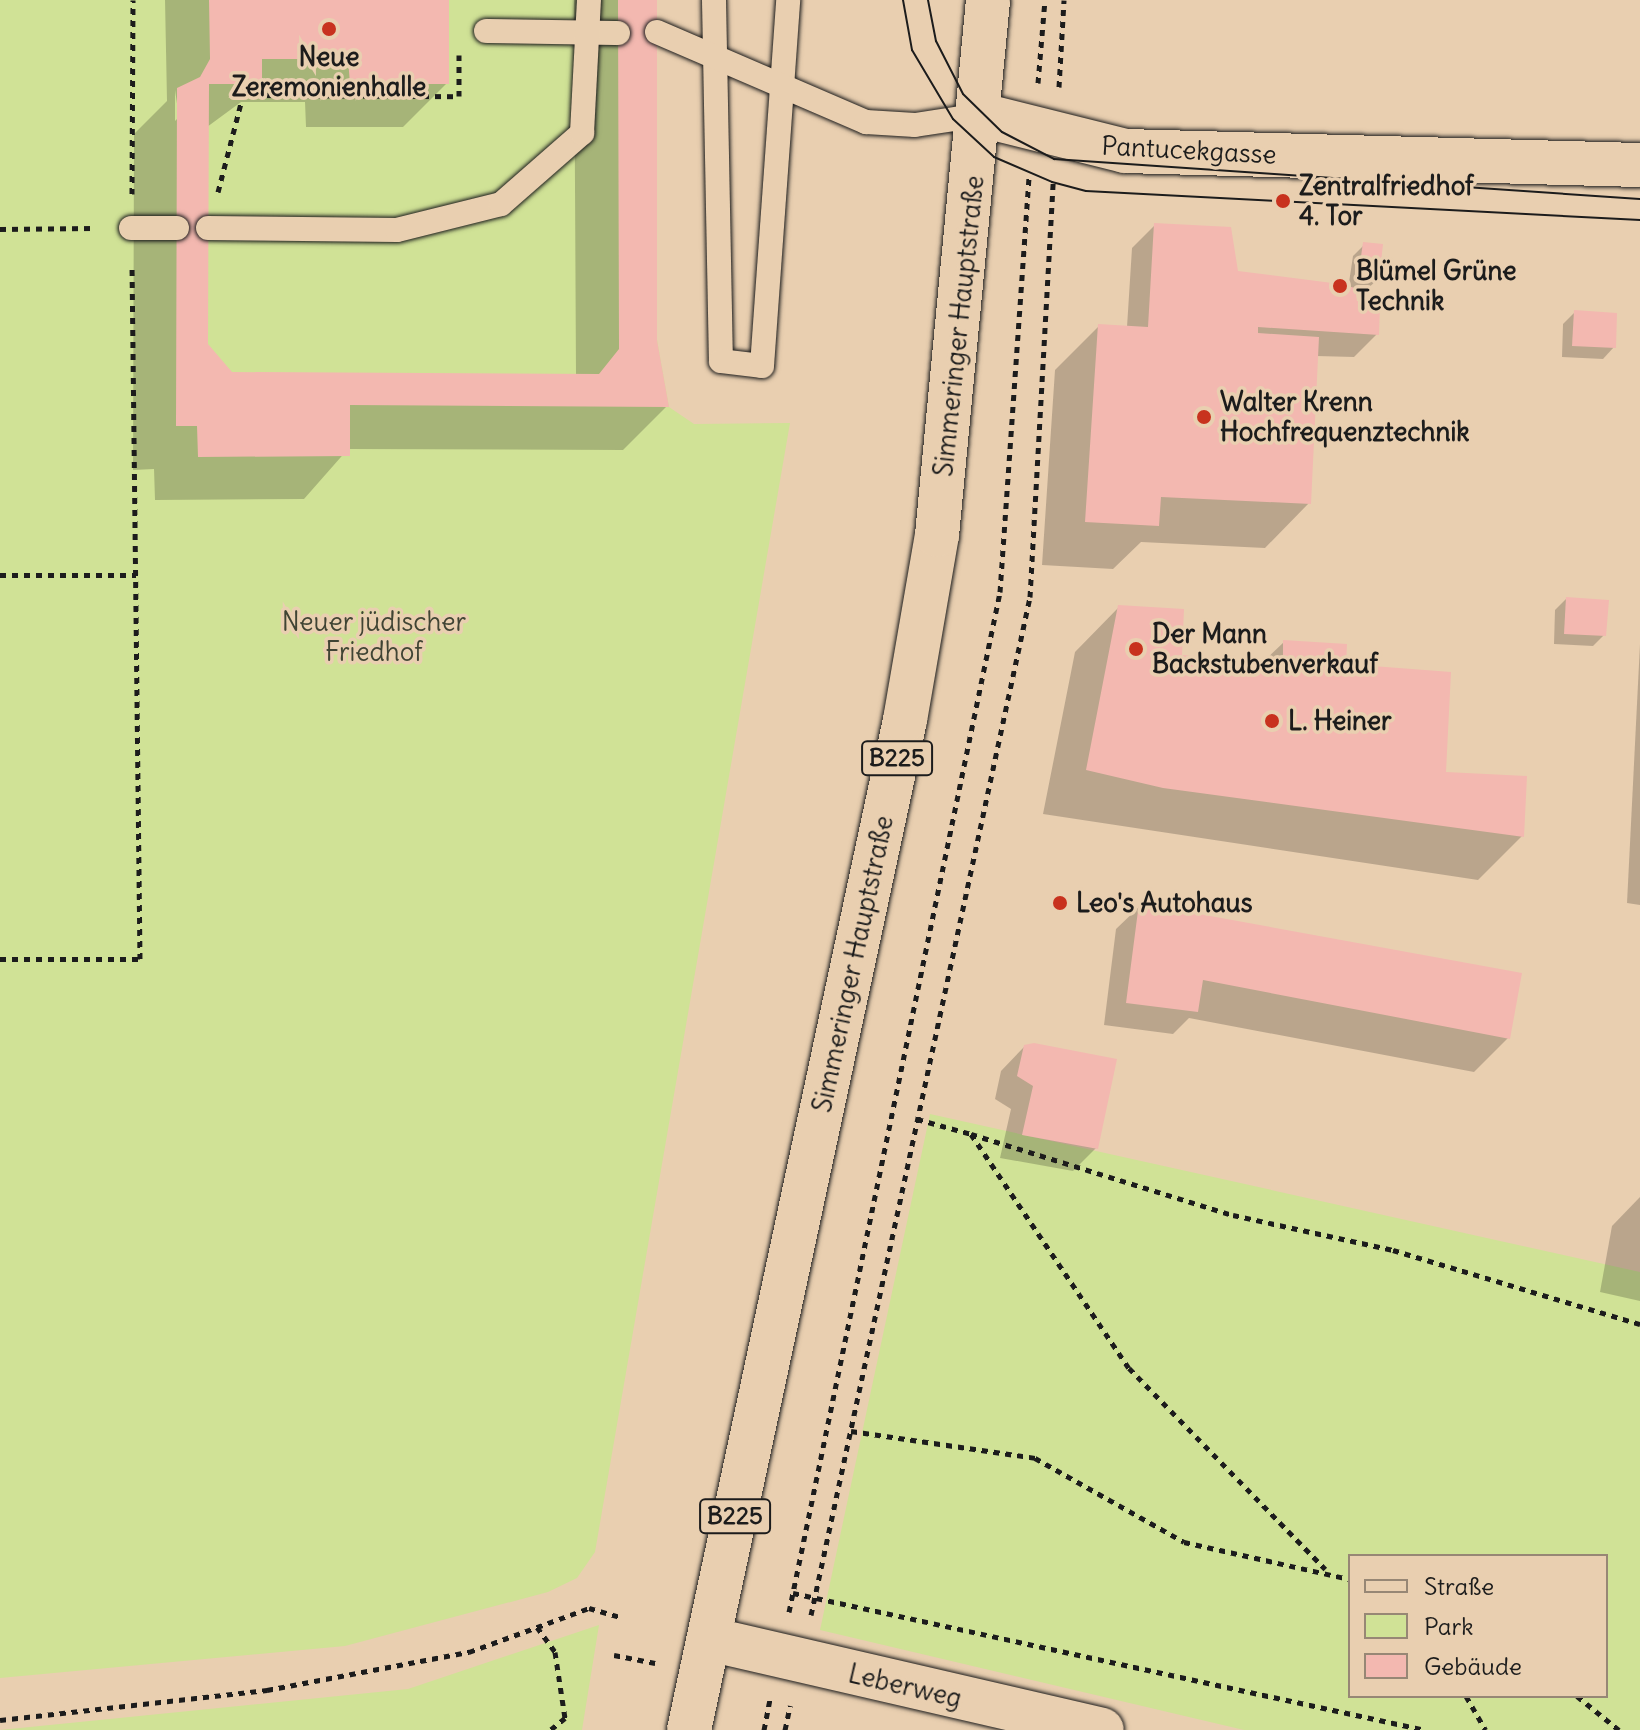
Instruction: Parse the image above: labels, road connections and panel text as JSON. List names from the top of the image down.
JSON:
{
  "streets": {
    "main road": [
      "Pantucekgasse",
      "Simmeringer Hauptstraße",
      "B225",
      "Leberweg"
    ]
  },
  "crossings": [
    ["Pantucekgasse", "Simmeringer Hauptstraße"],
    ["Simmeringer Hauptstraße", "Leberweg"]
  ],
  "parks": ["Neuer jüdischer Friedhof"],
  "places": [
    "Neue Zeremonienhalle",
    "Zentralfriedhof 4. Tor",
    "Blümel Grüne Technik",
    "Walter Krenn Hochfrequenztechnik",
    "Der Mann Backstubenverkauf",
    "L. Heiner",
    "Leo's Autohaus"
  ],
  "legend": ["Straße", "Park", "Gebäude"]
}
